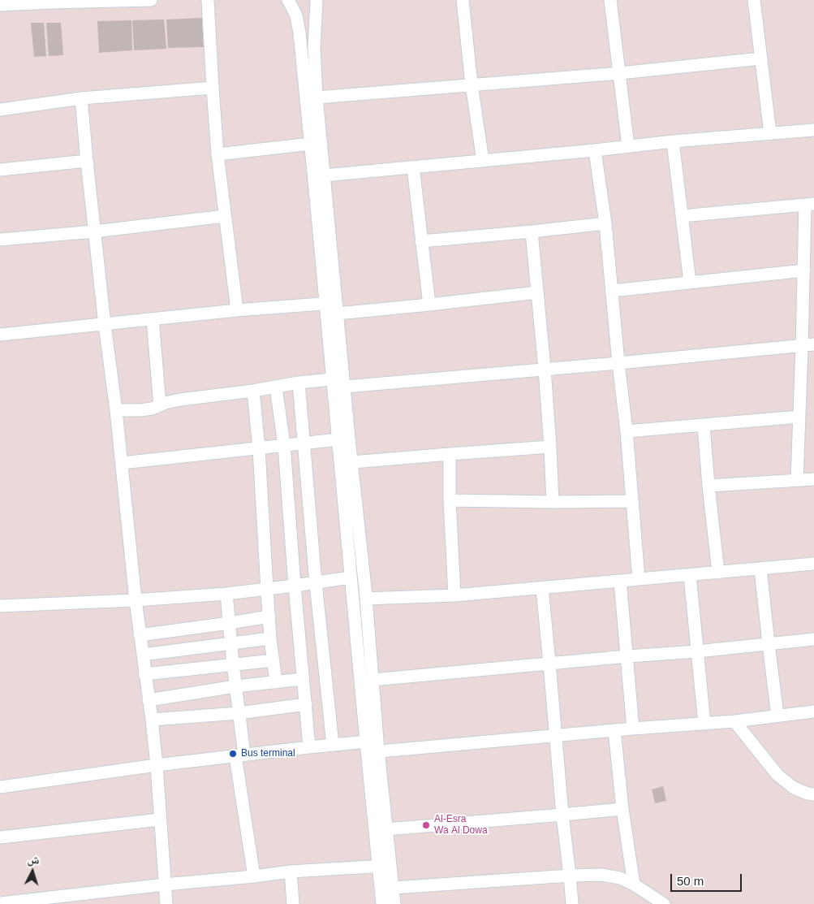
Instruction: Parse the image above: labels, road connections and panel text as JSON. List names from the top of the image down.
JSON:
{
  "places": ["Bus terminal", "Al-Esra Wa Al Dowa"],
  "scale_bar": "50 m",
  "north": "top"
}
